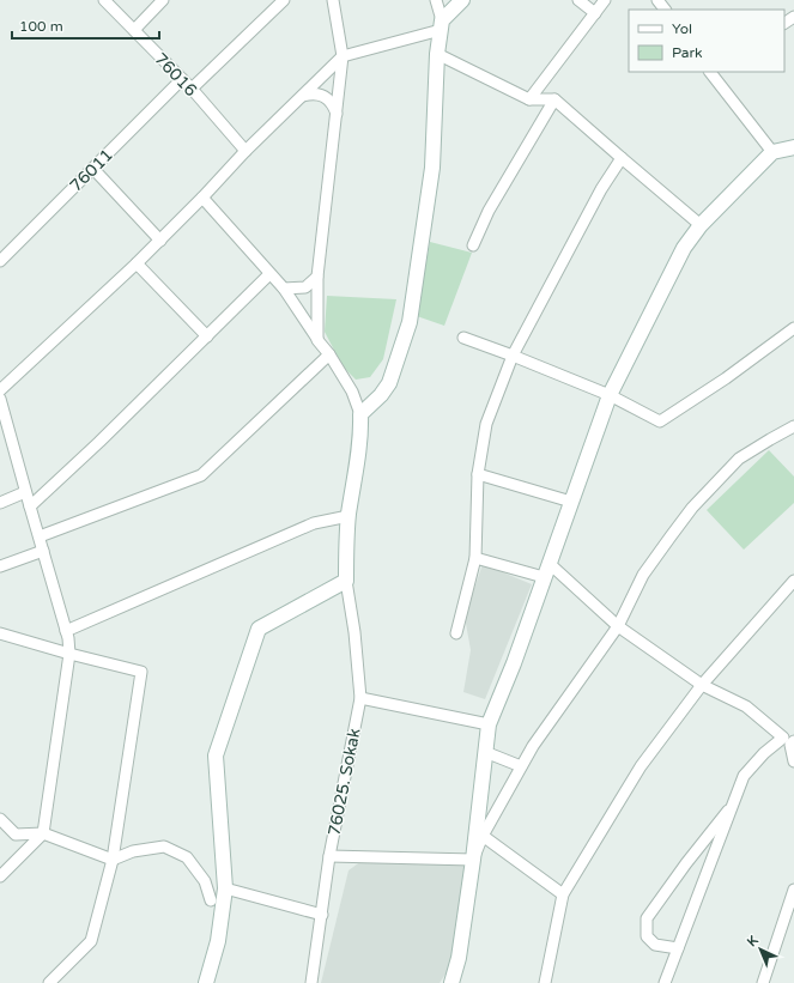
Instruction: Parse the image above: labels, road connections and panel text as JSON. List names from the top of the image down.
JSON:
{
  "streets": {
    "street": ["76016", "76011", "76025. Sokak"]
  },
  "crossings": [
    ["76016", "76011"]
  ],
  "legend": ["Yol", "Park"],
  "scale_bar": "100 m",
  "north": "top left"
}
